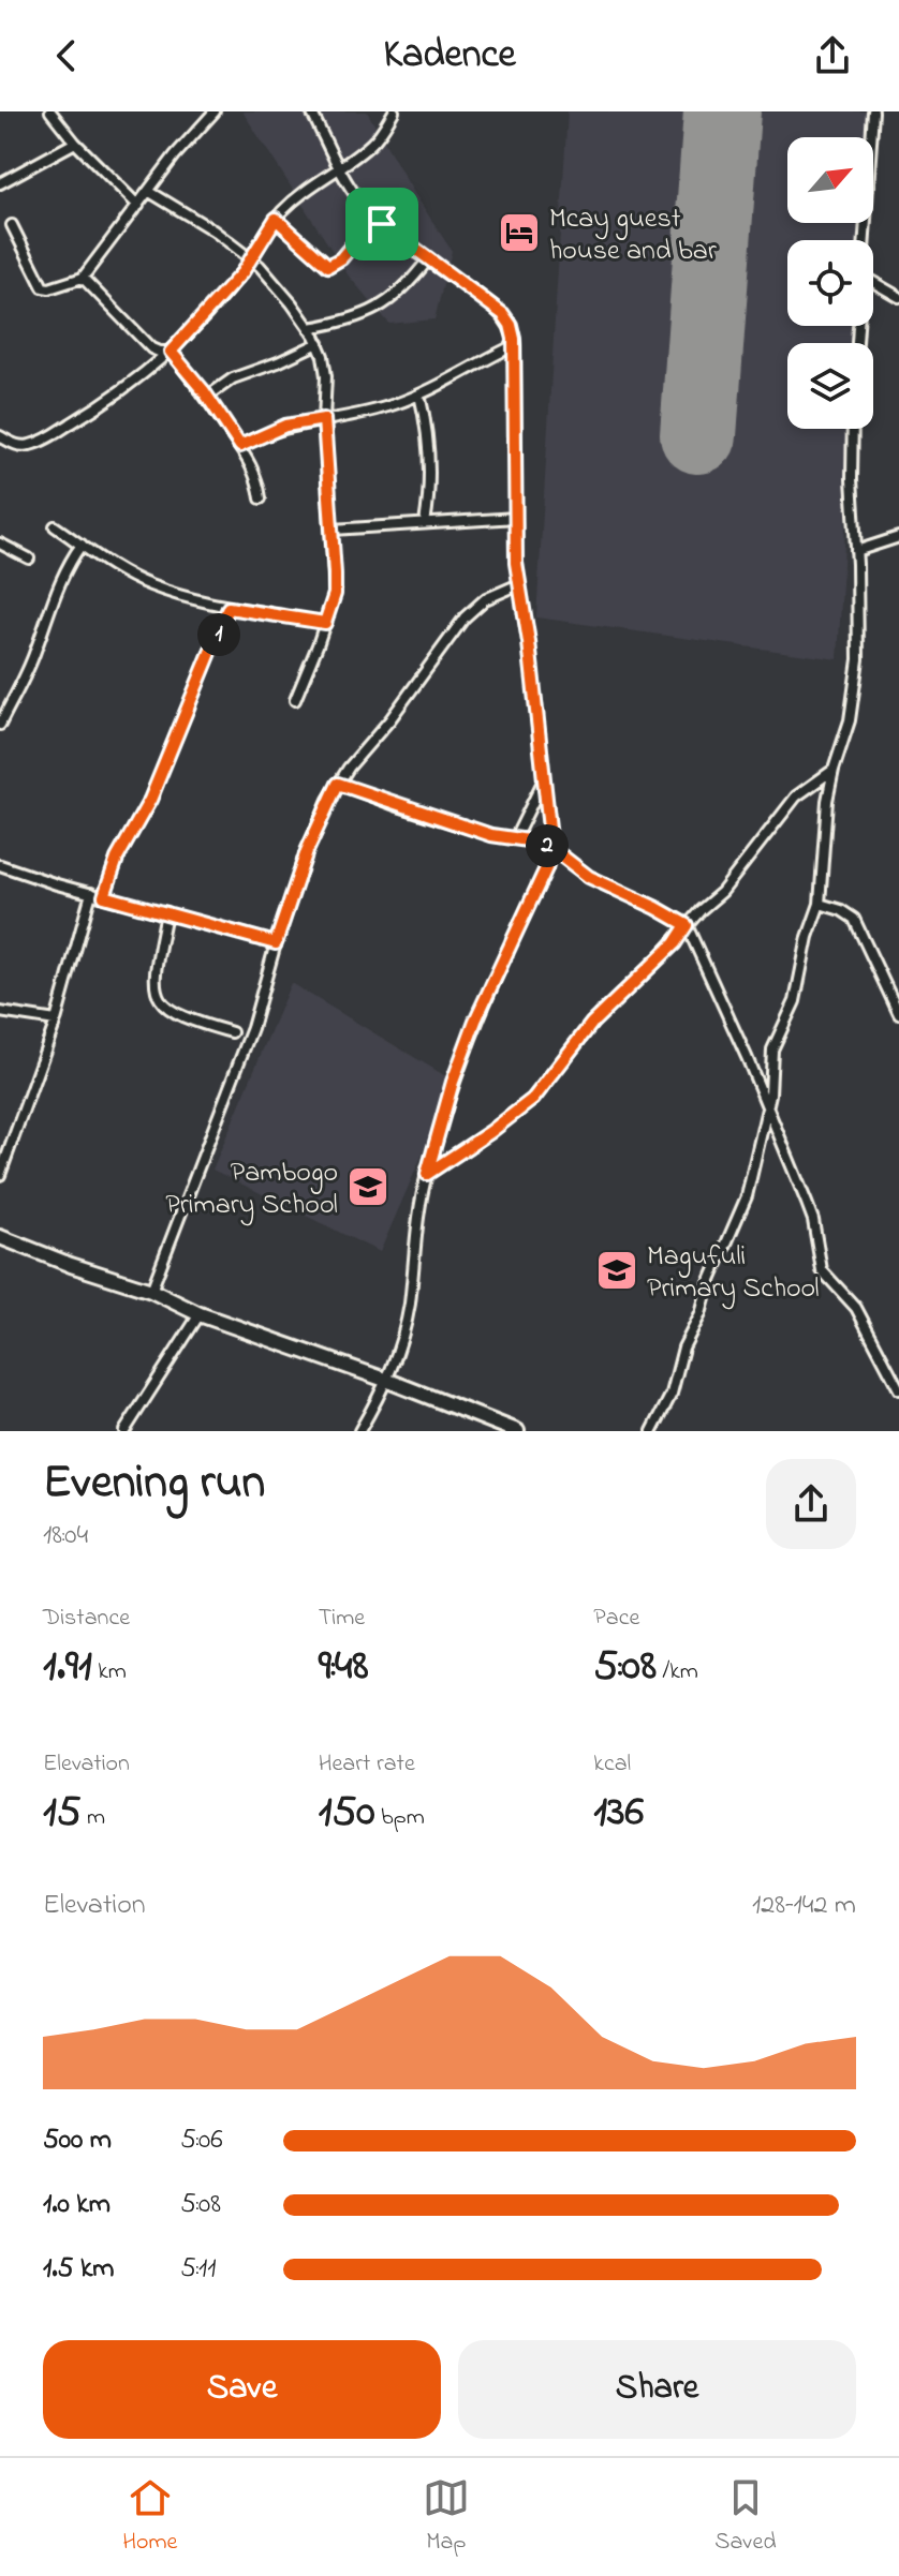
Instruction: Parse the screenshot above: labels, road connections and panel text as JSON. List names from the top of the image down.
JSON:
{
  "places": {
    "hotel": ["Mcay guest house and bar"],
    "school or university": ["Pambogo Primary School", "Magufuli Primary School"]
  },
  "north": "top right",
  "page": {
    "header": "Kadence",
    "pins": ["1", "2"],
    "heading": ["Evening run", "18:04"],
    "stats": [
      ["Distance", "1.91 km"],
      ["Time", "9:48"],
      ["Pace", "5:08 /km"],
      ["Elevation", "15 m"],
      ["Heart rate", "150 bpm"],
      ["kcal", "136"]
    ],
    "chart": ["Elevation", "128–142 m"],
    "list": [
      {
        "name": "500 m",
        "note": "5:06"
      },
      {
        "name": "1.0 km",
        "note": "5:08"
      },
      {
        "name": "1.5 km",
        "note": "5:11"
      }
    ],
    "buttons": ["Save", "Share"],
    "tabs": ["Home", "Map", "Saved"]
  }
}
